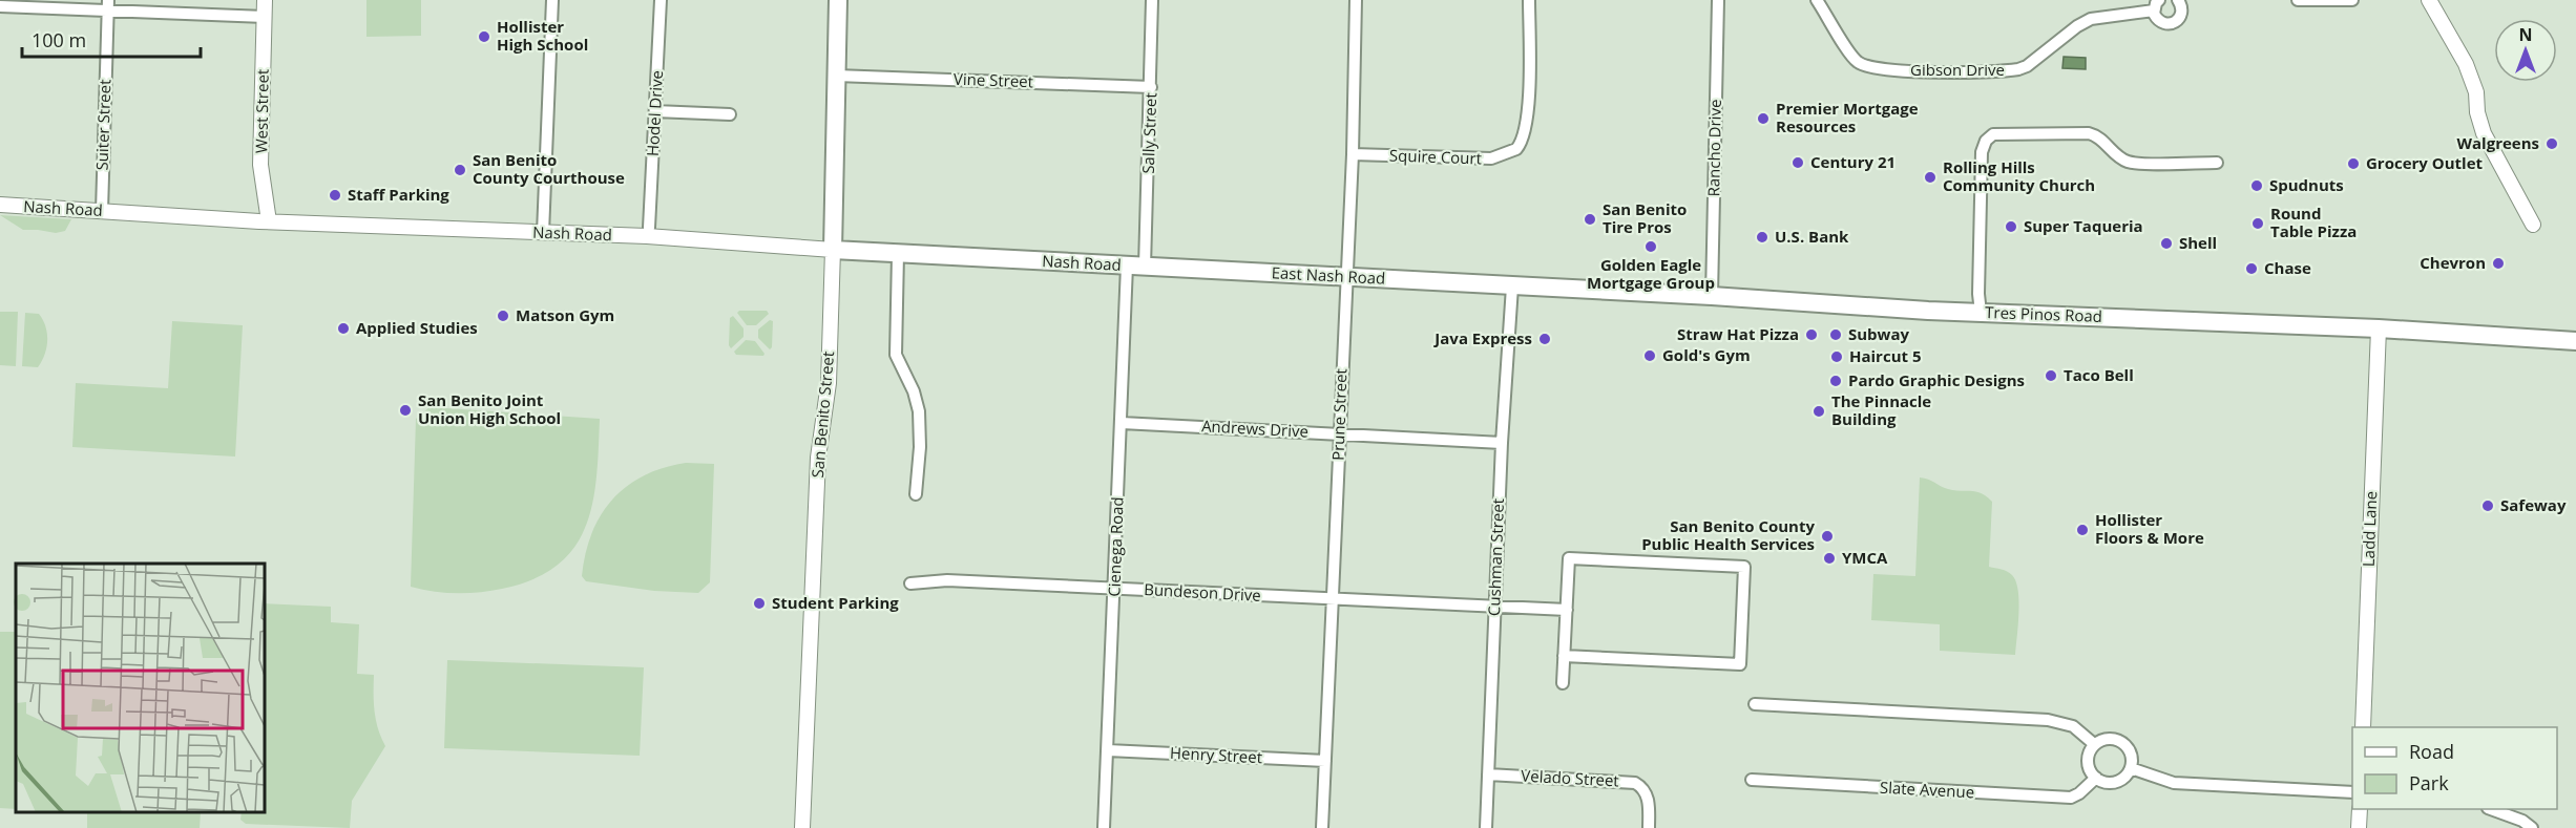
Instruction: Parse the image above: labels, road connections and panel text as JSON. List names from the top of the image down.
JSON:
{
  "streets": {
    "main road": [
      "Nash Road",
      "East Nash Road",
      "Tres Pinos Road",
      "San Benito Street"
    ],
    "street": [
      "Gibson Drive",
      "Vine Street",
      "West Street",
      "Hodel Drive",
      "Suiter Street",
      "Sally Street",
      "Rancho Drive",
      "Squire Court",
      "Prune Street",
      "Andrews Drive",
      "Ladd Lane",
      "Cienega Road",
      "Cushman Street",
      "Bundeson Drive",
      "Henry Street",
      "Velado Street",
      "Slate Avenue"
    ]
  },
  "crossings": [
    ["Vine Street", "Sally Street"],
    ["Vine Street", "San Benito Street"],
    ["West Street", "Nash Road"],
    ["Suiter Street", "Nash Road"],
    ["Sally Street", "Nash Road"],
    ["Sally Street", "East Nash Road"],
    ["Sally Street", "Cienega Road"],
    ["Rancho Drive", "Tres Pinos Road"],
    ["Squire Court", "Prune Street"],
    ["Nash Road", "East Nash Road"],
    ["Nash Road", "San Benito Street"],
    ["Nash Road", "Cienega Road"],
    ["East Nash Road", "Tres Pinos Road"],
    ["East Nash Road", "Prune Street"],
    ["East Nash Road", "Cienega Road"],
    ["East Nash Road", "Cushman Street"],
    ["Tres Pinos Road", "Ladd Lane"],
    ["Tres Pinos Road", "Cushman Street"],
    ["Prune Street", "Andrews Drive"],
    ["Prune Street", "Bundeson Drive"],
    ["Prune Street", "Henry Street"],
    ["Andrews Drive", "Cienega Road"],
    ["Andrews Drive", "Cushman Street"],
    ["Cienega Road", "Bundeson Drive"],
    ["Cienega Road", "Henry Street"],
    ["Cushman Street", "Bundeson Drive"],
    ["Cushman Street", "Velado Street"]
  ],
  "places": [
    "Hollister High School",
    "Premier Mortgage Resources",
    "Walgreens",
    "Century 21",
    "Grocery Outlet",
    "San Benito County Courthouse",
    "Rolling Hills Community Church",
    "Spudnuts",
    "Staff Parking",
    "San Benito Tire Pros",
    "Round Table Pizza",
    "Super Taqueria",
    "U.S. Bank",
    "Shell",
    "Golden Eagle Mortgage Group",
    "Chevron",
    "Chase",
    "Matson Gym",
    "Applied Studies",
    "Straw Hat Pizza",
    "Subway",
    "Java Express",
    "Gold's Gym",
    "Haircut 5",
    "Taco Bell",
    "Pardo Graphic Designs",
    "San Benito Joint Union High School",
    "The Pinnacle Building",
    "Safeway",
    "Hollister Floors & More",
    "San Benito County Public Health Services",
    "YMCA",
    "Student Parking"
  ],
  "legend": ["Road", "Park"],
  "scale_bar": "100 m",
  "north": "top"
}
